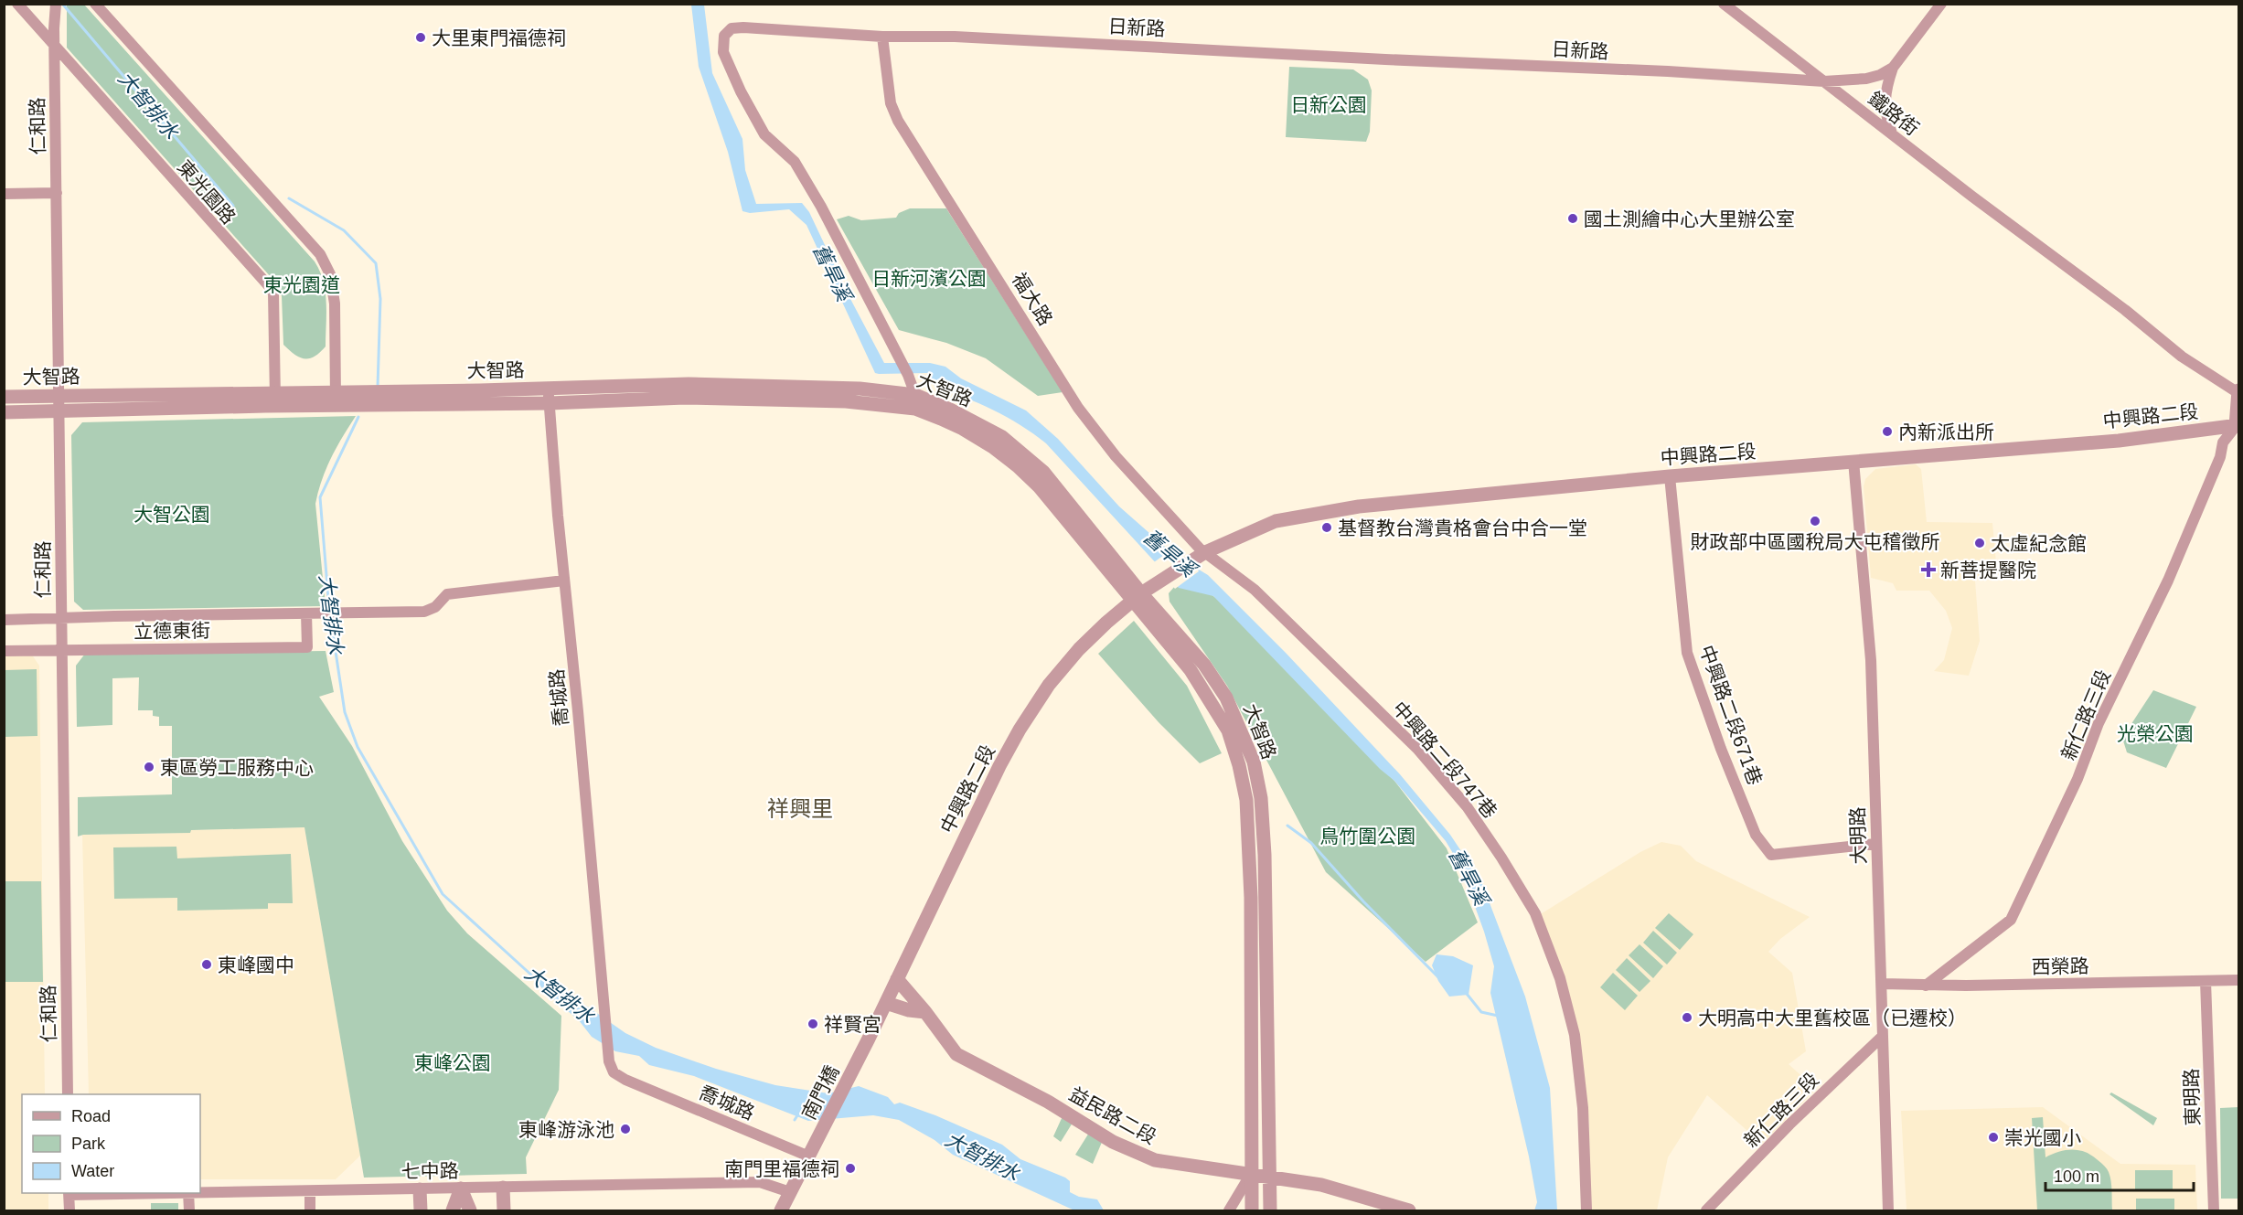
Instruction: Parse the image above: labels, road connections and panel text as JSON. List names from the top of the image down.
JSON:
{
  "streets": {
    "street": [
      "日新路",
      "鐵路街",
      "仁和路",
      "東光園路",
      "福大路",
      "大智路",
      "中興路二段",
      "立德東街",
      "喬城路",
      "中興路二段671巷",
      "新仁路三段",
      "中興路二段747巷",
      "大明路",
      "西榮路",
      "南門橋",
      "東明路",
      "益民路二段",
      "七中路"
    ]
  },
  "crossings": [
    ["日新路", "鐵路街"],
    ["日新路", "福大路"],
    ["日新路", "大智路"],
    ["仁和路", "東光園路"],
    ["仁和路", "大智路"],
    ["仁和路", "立德東街"],
    ["東光園路", "大智路"],
    ["福大路", "中興路二段"],
    ["福大路", "中興路二段747巷"],
    ["大智路", "中興路二段"],
    ["大智路", "喬城路"],
    ["大智路", "益民路二段"],
    ["中興路二段", "中興路二段671巷"],
    ["中興路二段", "新仁路三段"],
    ["中興路二段", "中興路二段747巷"],
    ["中興路二段", "大明路"],
    ["中興路二段", "南門橋"],
    ["中興路二段", "益民路二段"],
    ["立德東街", "喬城路"],
    ["喬城路", "南門橋"],
    ["中興路二段671巷", "大明路"],
    ["新仁路三段", "大明路"],
    ["新仁路三段", "西榮路"],
    ["大明路", "西榮路"],
    ["西榮路", "東明路"],
    ["南門橋", "七中路"]
  ],
  "districts": ["祥興里"],
  "water": ["大智排水", "舊旱溪"],
  "parks": [
    "日新公園",
    "日新河濱公園",
    "東光園道",
    "大智公園",
    "光榮公園",
    "鳥竹圍公園",
    "東峰公園"
  ],
  "places": {
    "other": [
      "大里東門福德祠",
      "國土測繪中心大里辦公室",
      "內新派出所",
      "財政部中區國稅局大屯稽徵所",
      "基督教台灣貴格會台中合一堂",
      "太虛紀念館",
      "東區勞工服務中心",
      "東峰國中",
      "大明高中大里舊校區（已遷校）",
      "祥賢宮",
      "東峰游泳池",
      "崇光國小",
      "南門里福德祠"
    ],
    "health": ["新菩提醫院"]
  },
  "legend": ["Road", "Park", "Water"],
  "scale_bar": "100 m"
}
